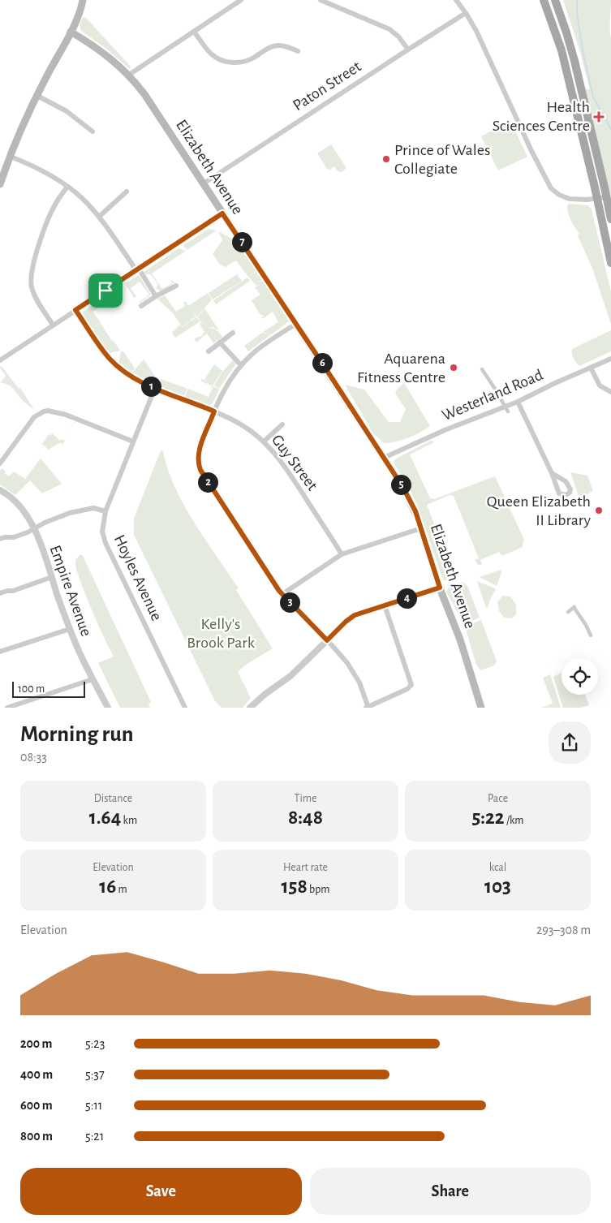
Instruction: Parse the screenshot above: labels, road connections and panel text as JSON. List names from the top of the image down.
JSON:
{
  "streets": {
    "main road": ["Elizabeth Avenue"],
    "street": [
      "Paton Street",
      "Westerland Road",
      "Guy Street",
      "Hoyles Avenue",
      "Empire Avenue"
    ]
  },
  "crossings": [
    ["Paton Street", "Elizabeth Avenue"],
    ["Elizabeth Avenue", "Westerland Road"],
    ["Guy Street", "Hoyles Avenue"]
  ],
  "parks": ["Kelly's Brook Park"],
  "places": {
    "health": ["Health Sciences Centre"],
    "other": ["Prince of Wales Collegiate", "Aquarena Fitness Centre", "Queen Elizabeth II Library"]
  },
  "scale_bar": "100 m",
  "page": {
    "pins": [
      "7",
      "6",
      "1",
      "2",
      "5",
      "4",
      "3"
    ],
    "scale": "100 m",
    "heading": ["Morning run", "08:33"],
    "stats": [
      ["Distance", "1.64 km"],
      ["Time", "8:48"],
      ["Pace", "5:22 /km"],
      ["Elevation", "16 m"],
      ["Heart rate", "158 bpm"],
      ["kcal", "103"]
    ],
    "chart": ["Elevation", "293–308 m"],
    "list": [
      {
        "name": "200 m",
        "note": "5:23"
      },
      {
        "name": "400 m",
        "note": "5:37"
      },
      {
        "name": "600 m",
        "note": "5:11"
      },
      {
        "name": "800 m",
        "note": "5:21"
      }
    ],
    "buttons": ["Save", "Share"]
  }
}
